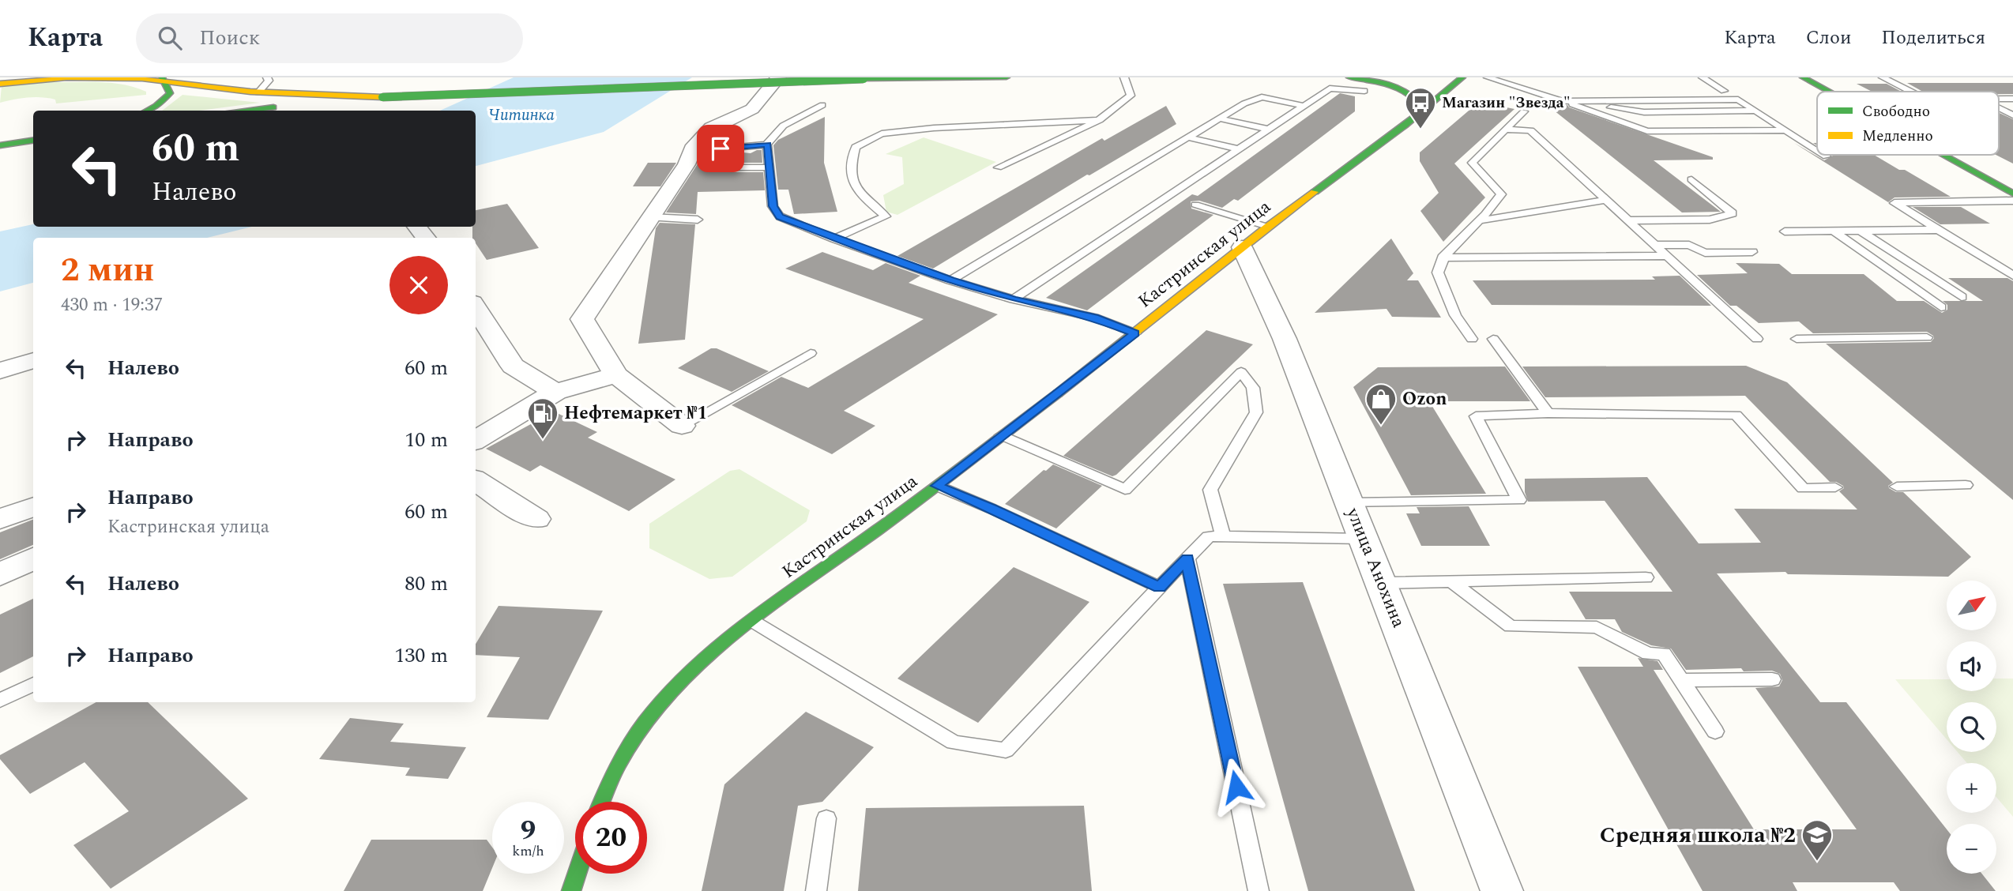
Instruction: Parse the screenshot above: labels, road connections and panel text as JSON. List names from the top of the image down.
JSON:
{
  "streets": {
    "main road": ["Кастринская улица"],
    "street": ["улица Анохина"]
  },
  "crossings": [
    ["Кастринская улица", "улица Анохина"]
  ],
  "water": ["Читинка"],
  "places": {
    "bus stop": ["Магазин \"Звезда\""],
    "shop": ["Ozon"],
    "fuel station": ["Нефтемаркет №1"],
    "school or university": ["Средняя школа №2"]
  },
  "legend": ["Свободно", "Медленно"],
  "north": "top right",
  "page": {
    "header": "Карта",
    "search": "Поиск",
    "nav": ["Карта", "Слои", "Поделиться"],
    "turn": ["60 m", "Налево"],
    "heading": ["2 мин", "430 m · 19:37"],
    "list": [
      {
        "name": "Налево",
        "value": "60 m"
      },
      {
        "name": "Направо",
        "value": "10 m"
      },
      {
        "name": "Направо",
        "note": "Кастринская улица",
        "value": "60 m"
      },
      {
        "name": "Налево",
        "value": "80 m"
      },
      {
        "name": "Направо",
        "value": "130 m"
      }
    ],
    "map_buttons": ["+", "−"],
    "speed": "9 km/h",
    "limit": "20"
  }
}
